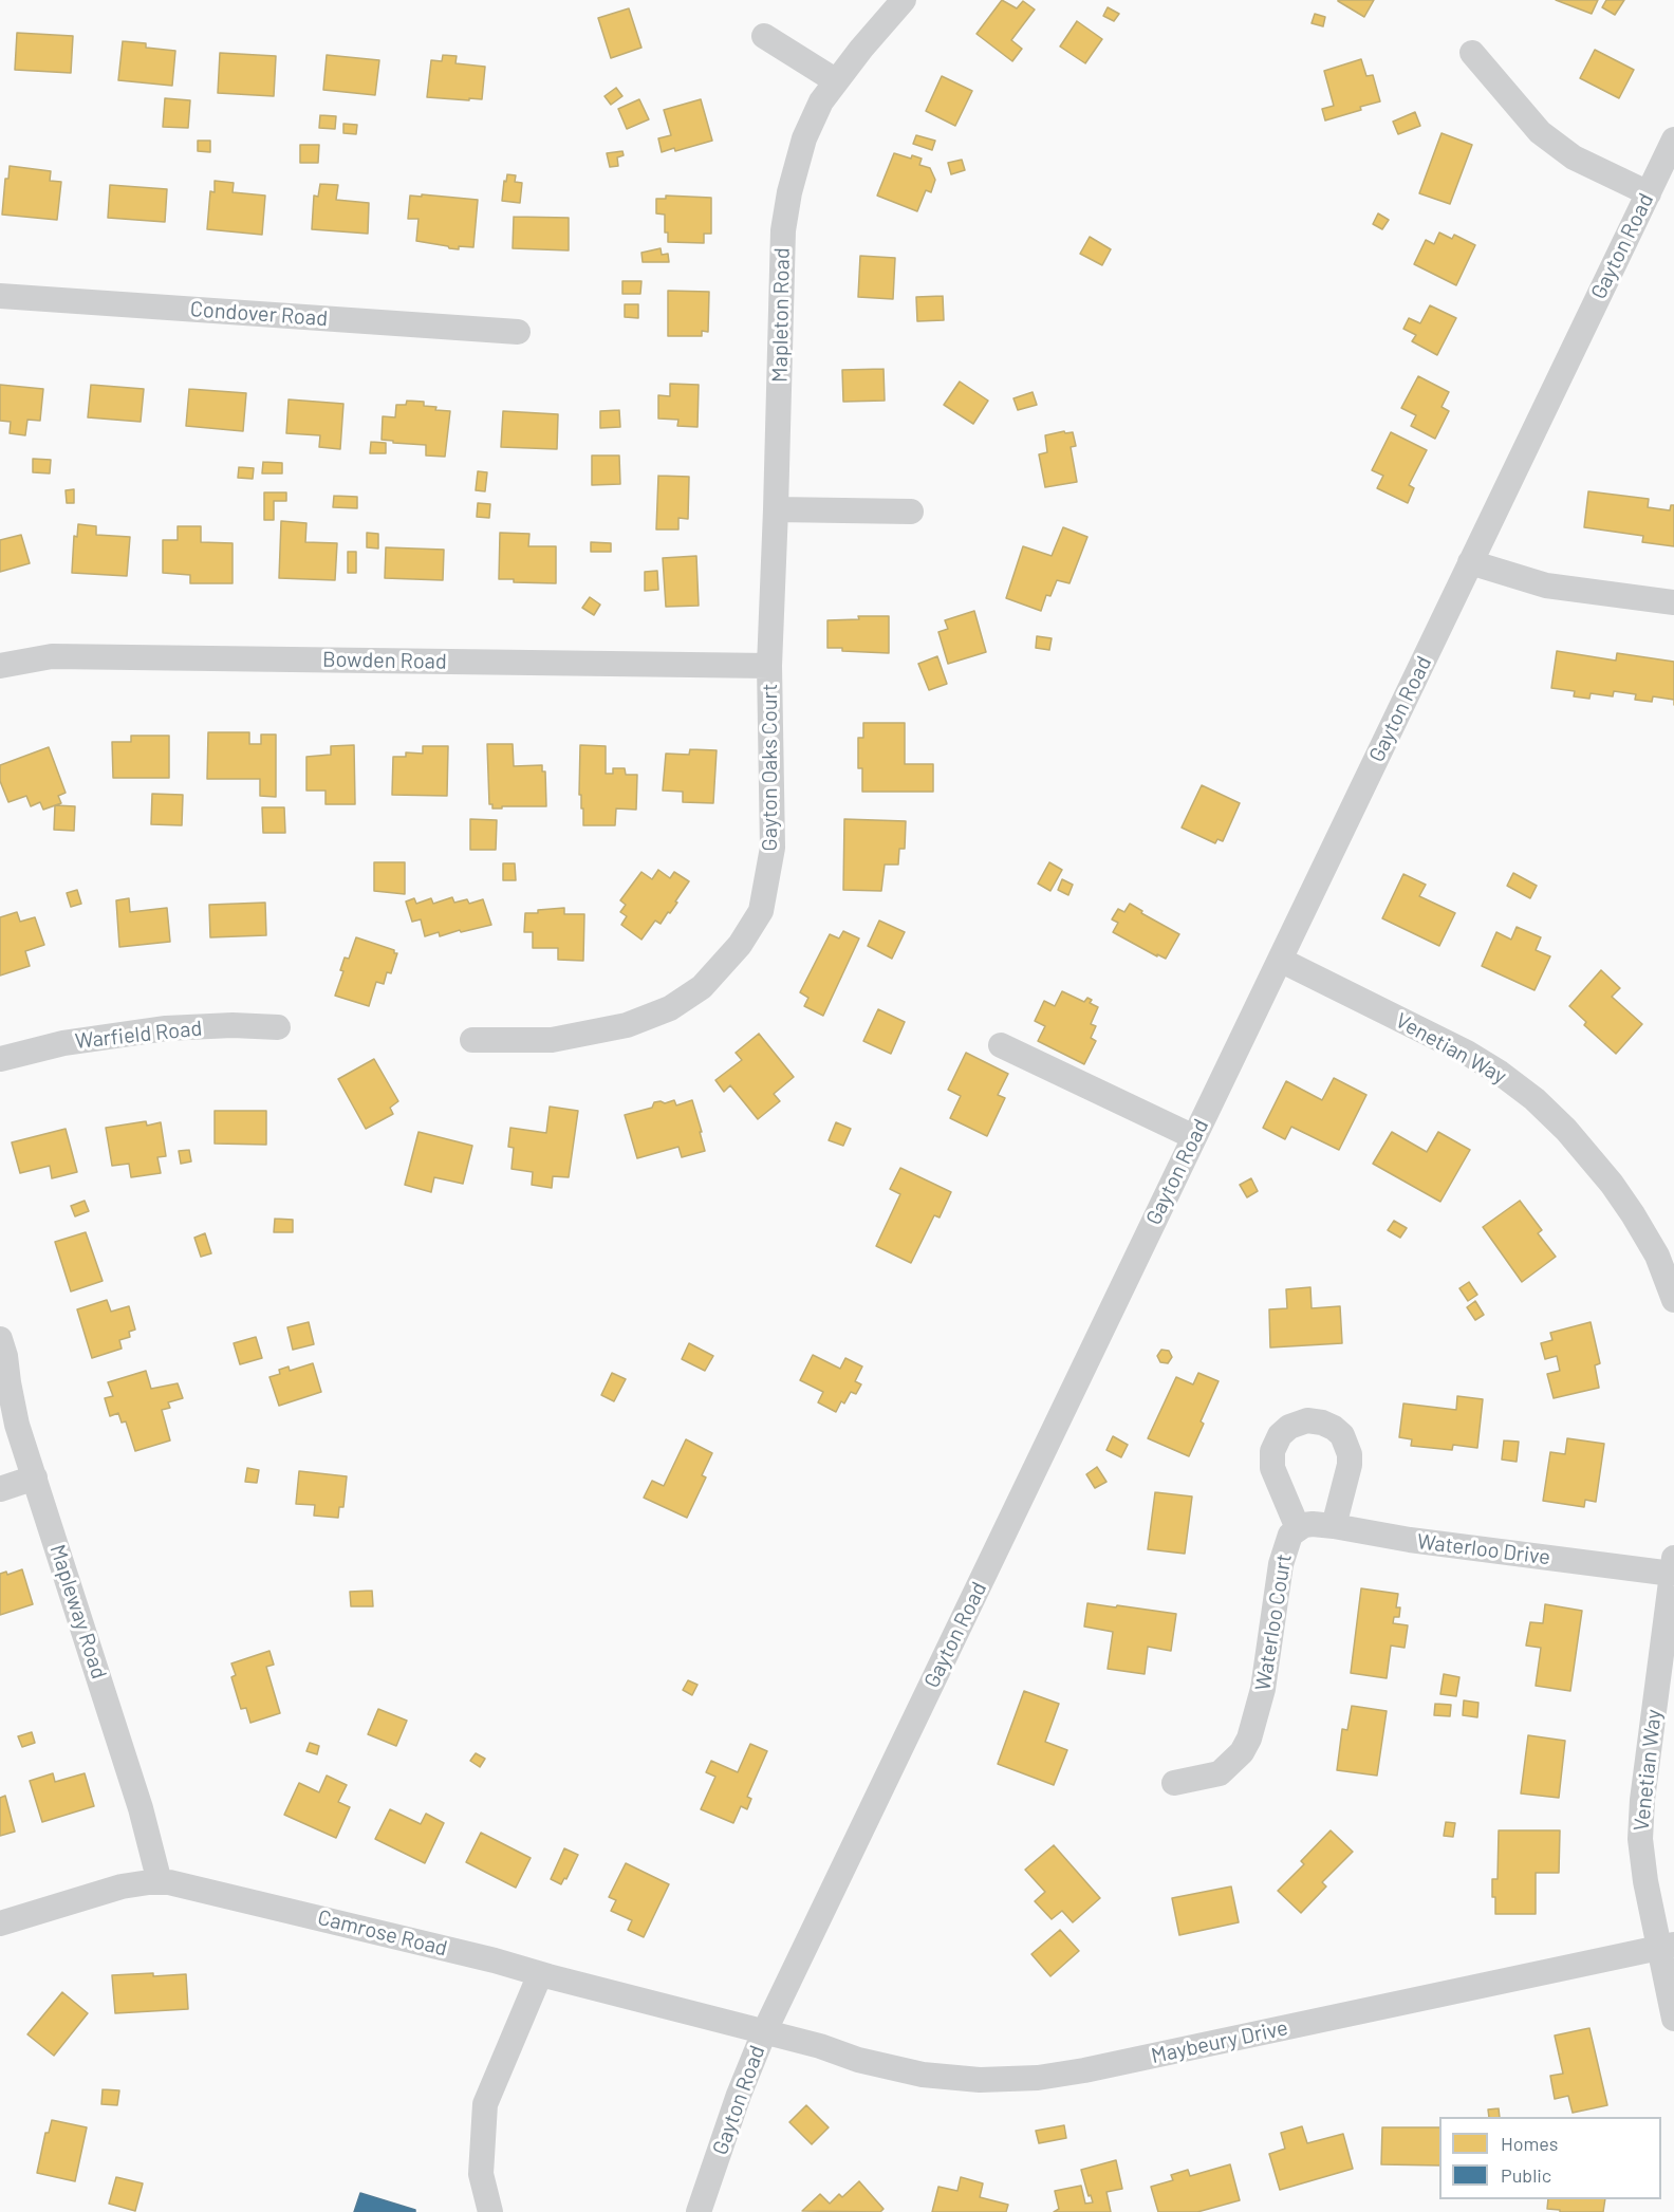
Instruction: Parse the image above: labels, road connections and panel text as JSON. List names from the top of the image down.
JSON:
{
  "streets": {
    "street": [
      "Gayton Road",
      "Condover Road",
      "Mapleton Road",
      "Bowden Road",
      "Gayton Oaks Court",
      "Warfield Road",
      "Venetian Way",
      "Waterloo Drive",
      "Mapleway Road",
      "Waterloo Court",
      "Camrose Road",
      "Maybeury Drive"
    ]
  },
  "crossings": [
    ["Gayton Road", "Venetian Way"],
    ["Gayton Road", "Camrose Road"],
    ["Gayton Road", "Maybeury Drive"],
    ["Mapleton Road", "Bowden Road"],
    ["Mapleton Road", "Gayton Oaks Court"],
    ["Bowden Road", "Gayton Oaks Court"],
    ["Venetian Way", "Waterloo Drive"],
    ["Venetian Way", "Maybeury Drive"],
    ["Waterloo Drive", "Waterloo Court"],
    ["Mapleway Road", "Camrose Road"],
    ["Camrose Road", "Maybeury Drive"]
  ],
  "legend": ["Homes", "Public"]
}
